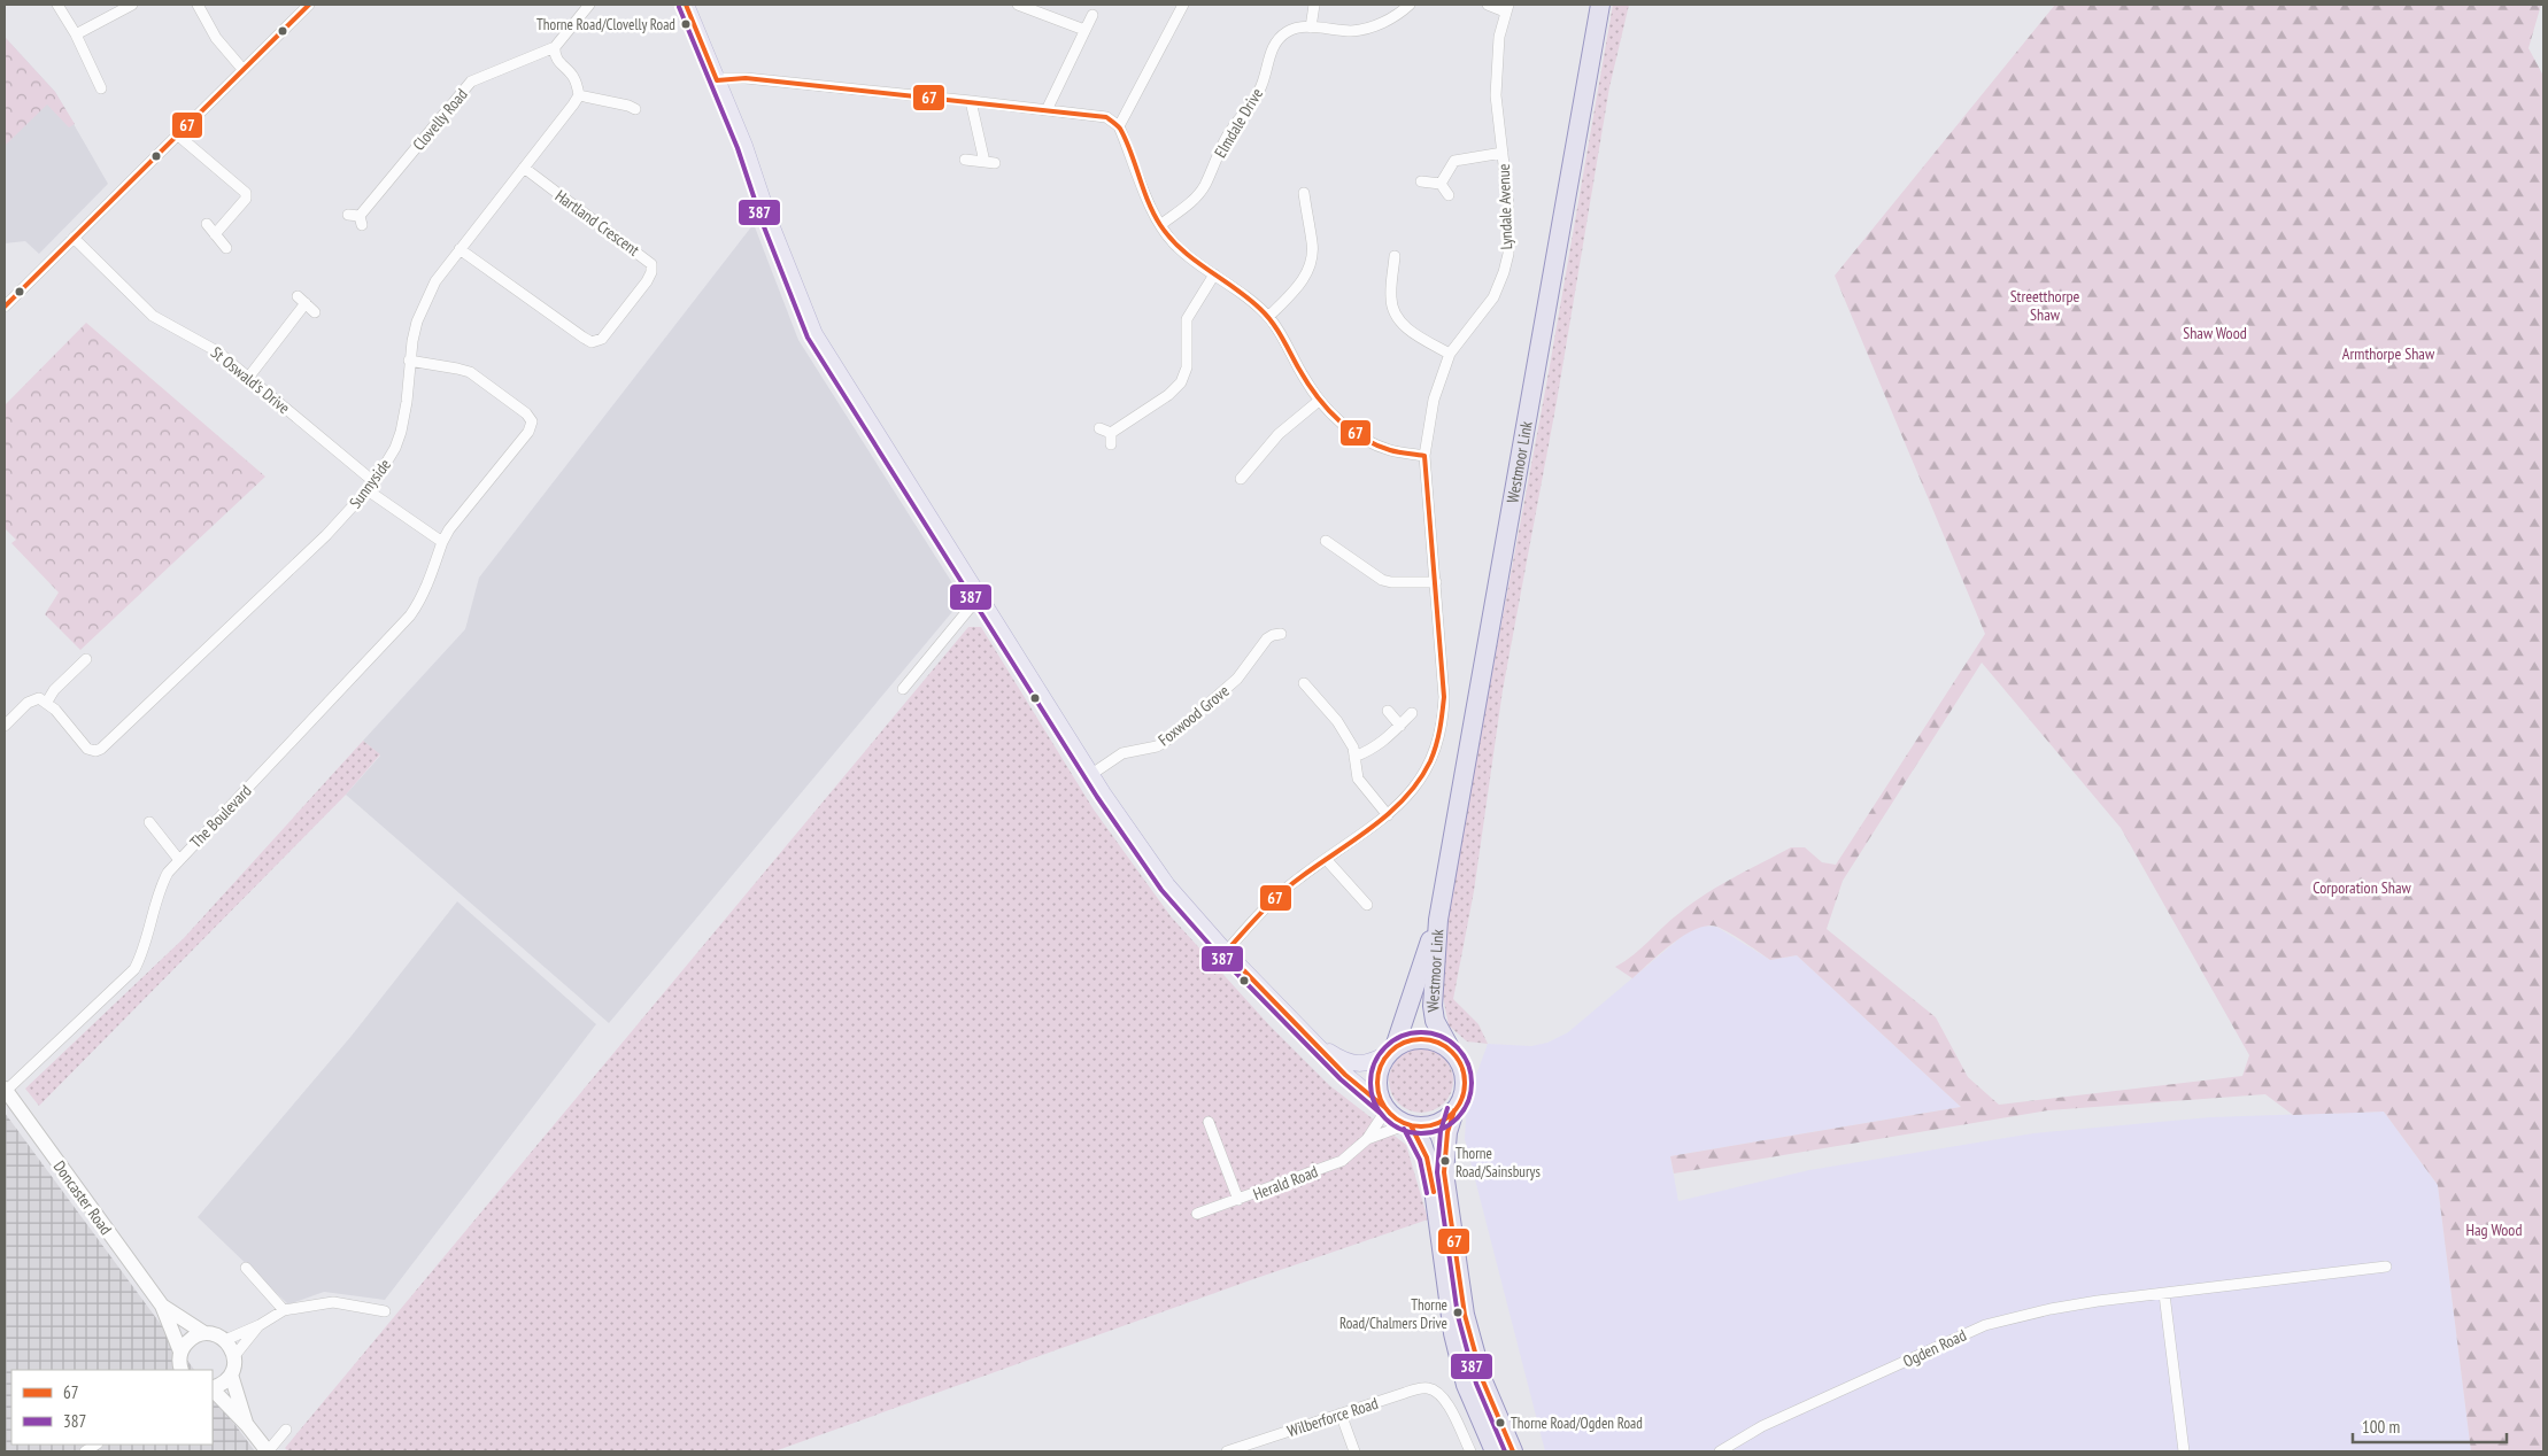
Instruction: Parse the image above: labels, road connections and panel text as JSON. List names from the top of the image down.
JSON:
{
  "streets": {
    "highway": ["Westmoor Link"],
    "street": [
      "Clovelly Road",
      "Elmdale Drive",
      "Lyndale Avenue",
      "Hartland Crescent",
      "St Oswald's Drive",
      "Sunnyside",
      "Foxwood Grove",
      "The Boulevard",
      "Herald Road",
      "Doncaster Road",
      "Ogden Road",
      "Wilberforce Road"
    ]
  },
  "crossings": [
    ["Hartland Crescent", "Sunnyside"],
    ["St Oswald's Drive", "Sunnyside"],
    ["Westmoor Link", "Herald Road"],
    ["Sunnyside", "The Boulevard"],
    ["The Boulevard", "Doncaster Road"]
  ],
  "parks": [
    "Streetthorpe Shaw",
    "Shaw Wood",
    "Armthorpe Shaw",
    "Corporation Shaw",
    "Hag Wood"
  ],
  "places": [
    "Thorne Road/Clovelly Road",
    "Thorne Road/Sainsburys",
    "Thorne Road/Chalmers Drive",
    "Thorne Road/Ogden Road"
  ],
  "lines": ["transit line 67", "transit line 387"],
  "legend": ["67", "387"],
  "scale_bar": "100 m"
}
